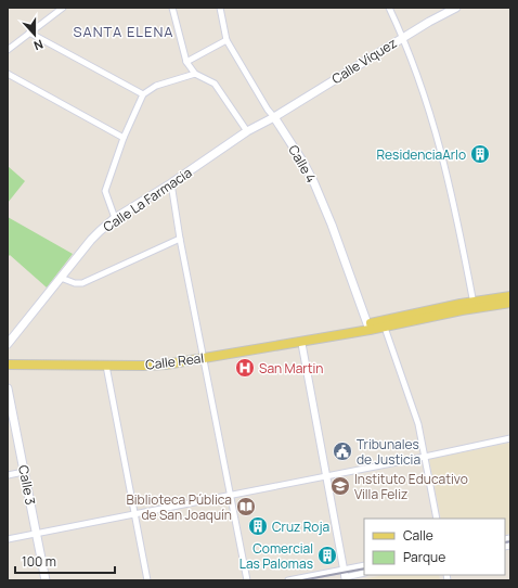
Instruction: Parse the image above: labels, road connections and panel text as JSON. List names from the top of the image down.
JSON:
{
  "streets": {
    "main road": [
      "Calle Víquez",
      "Calle 4",
      "Calle La Farmacia",
      "Calle Real",
      "Calle 3"
    ]
  },
  "crossings": [
    ["Calle Víquez", "Calle 4"],
    ["Calle Víquez", "Calle La Farmacia"],
    ["Calle 4", "Calle La Farmacia"],
    ["Calle 4", "Calle Real"]
  ],
  "districts": ["SANTA ELENA"],
  "places": {
    "building": ["ResidenciaArlo", "Cruz Roja", "Comercial Las Palomas"],
    "hospital": ["San Martin"],
    "public building": ["Tribunales de Justicia"],
    "school or university": ["Instituto Educativo Villa Feliz"],
    "library": ["Biblioteca Pública de San Joaquín"]
  },
  "legend": ["Calle", "Parque"],
  "scale_bar": "100 m",
  "north": "bottom"
}
